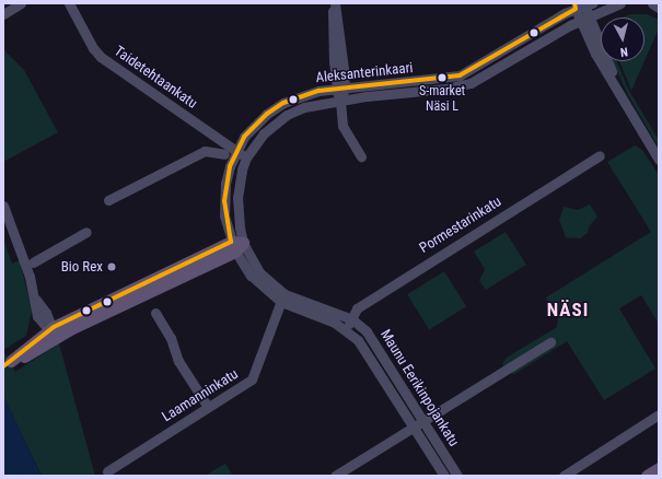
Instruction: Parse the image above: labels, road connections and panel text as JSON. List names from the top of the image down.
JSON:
{
  "streets": {
    "street": [
      "Aleksanterinkaari",
      "Taidetehtaankatu",
      "Pormestarinkatu",
      "Maunu Eerikinpojankatu",
      "Laamanninkatu"
    ]
  },
  "crossings": [
    ["Aleksanterinkaari", "Taidetehtaankatu"],
    ["Aleksanterinkaari", "Pormestarinkatu"],
    ["Aleksanterinkaari", "Maunu Eerikinpojankatu"],
    ["Aleksanterinkaari", "Laamanninkatu"],
    ["Pormestarinkatu", "Maunu Eerikinpojankatu"]
  ],
  "districts": ["NÄSI"],
  "places": ["S-market Näsi L", "Bio Rex"],
  "north": "bottom"
}
